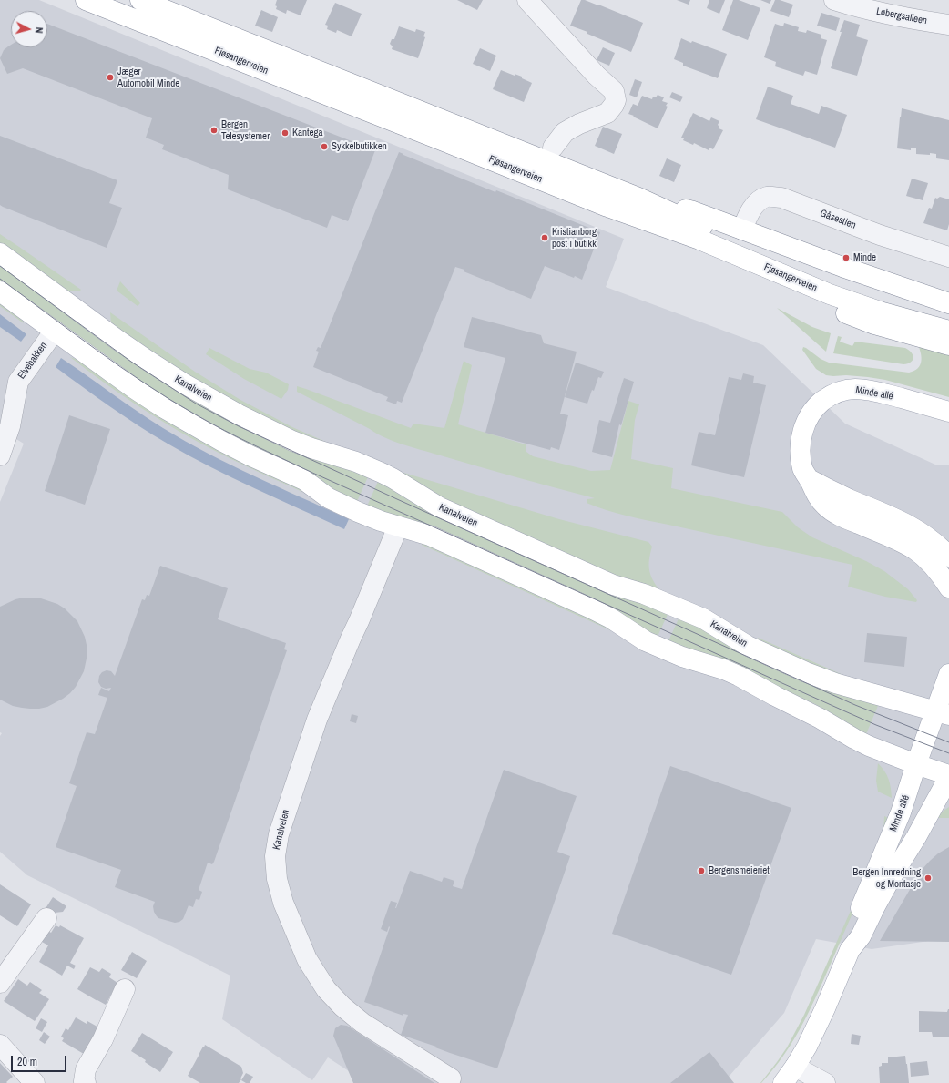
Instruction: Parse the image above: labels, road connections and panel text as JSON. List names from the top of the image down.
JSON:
{
  "streets": {
    "main road": ["Fjøsangerveien", "Kanalveien", "Minde allé"],
    "street": ["Løbergsalleen", "Gåsestien", "Elvebakken"]
  },
  "crossings": [
    ["Kanalveien", "Minde allé"]
  ],
  "places": [
    "Jæger Automobil Minde",
    "Bergen Telesystemer",
    "Kantega",
    "Sykkelbutikken",
    "Kristianborg post i butikk",
    "Minde",
    "Bergensmeieriet",
    "Bergen Innredning og Montasje"
  ],
  "scale_bar": "20 m",
  "north": "right"
}
